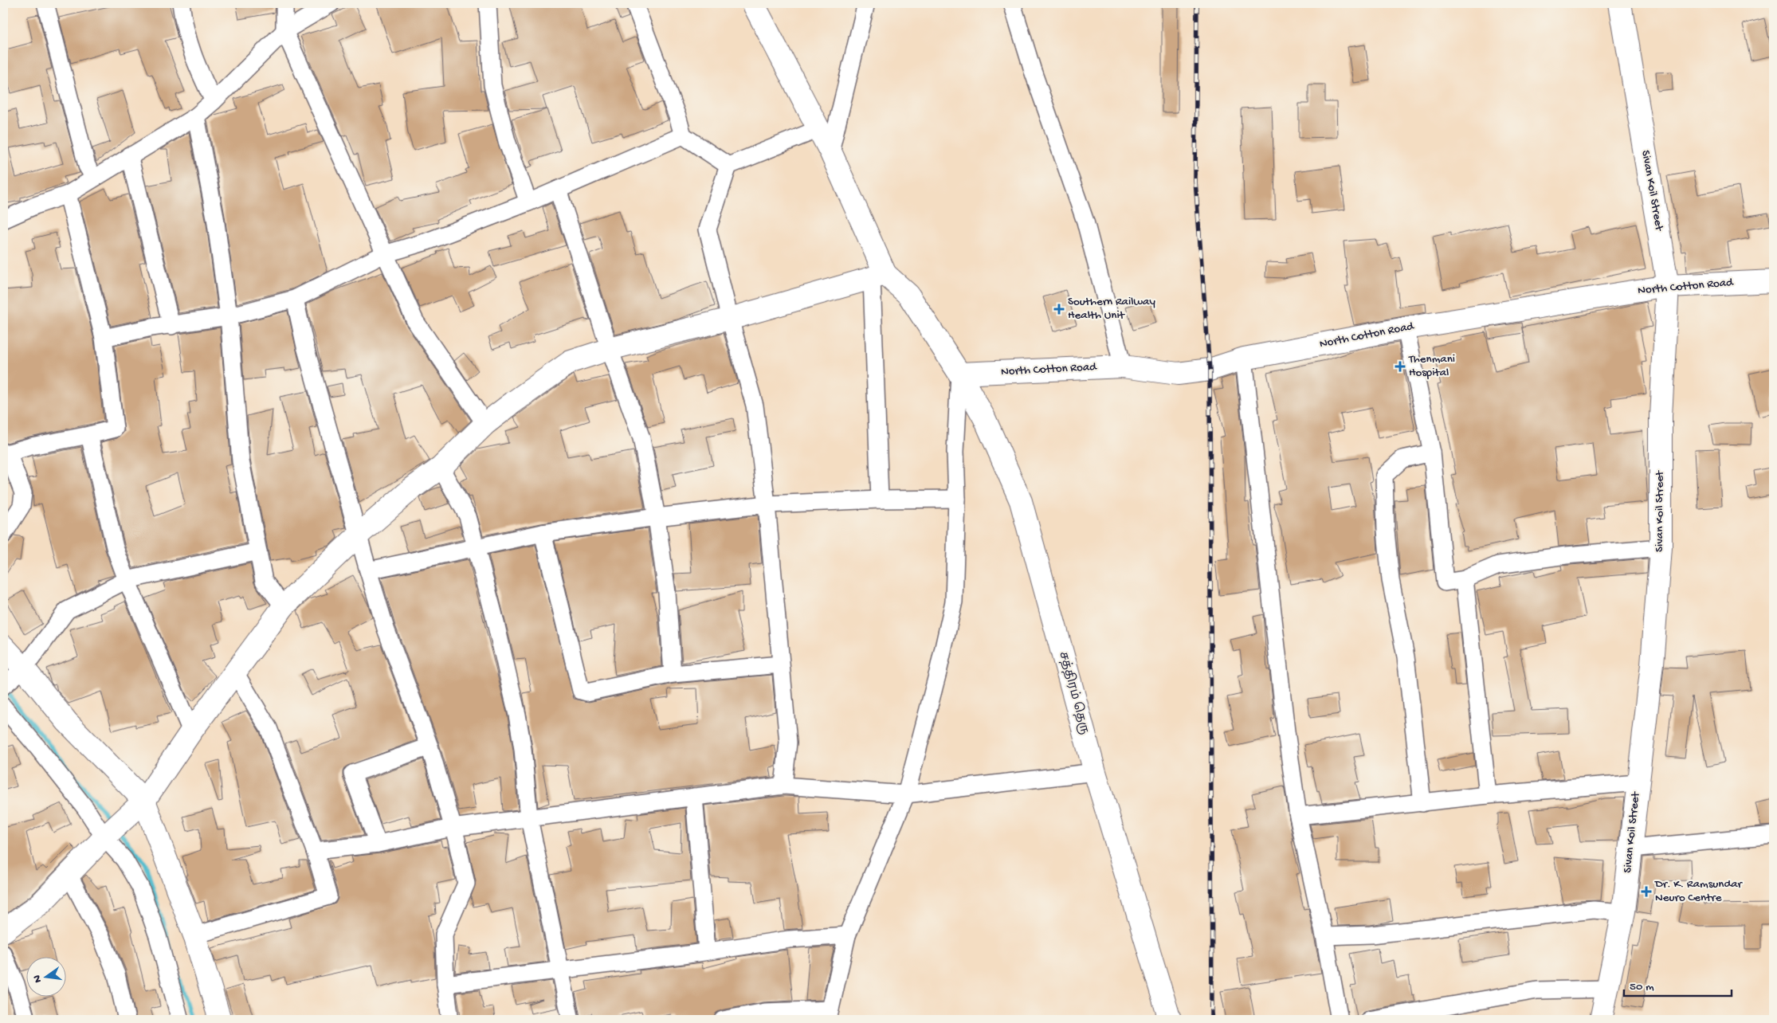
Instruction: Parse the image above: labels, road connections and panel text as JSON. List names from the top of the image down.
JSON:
{
  "streets": {
    "street": ["Sivan Koil Street", "North Cotton Road", "சத்திரம் தெரு"]
  },
  "crossings": [
    ["Sivan Koil Street", "North Cotton Road"],
    ["North Cotton Road", "சத்திரம் தெரு"]
  ],
  "places": {
    "health": ["Southern Railway Health Unit", "Thenmani Hospital", "Dr. K. Ramsundar Neuro Centre"]
  },
  "scale_bar": "50 m",
  "north": "left"
}
